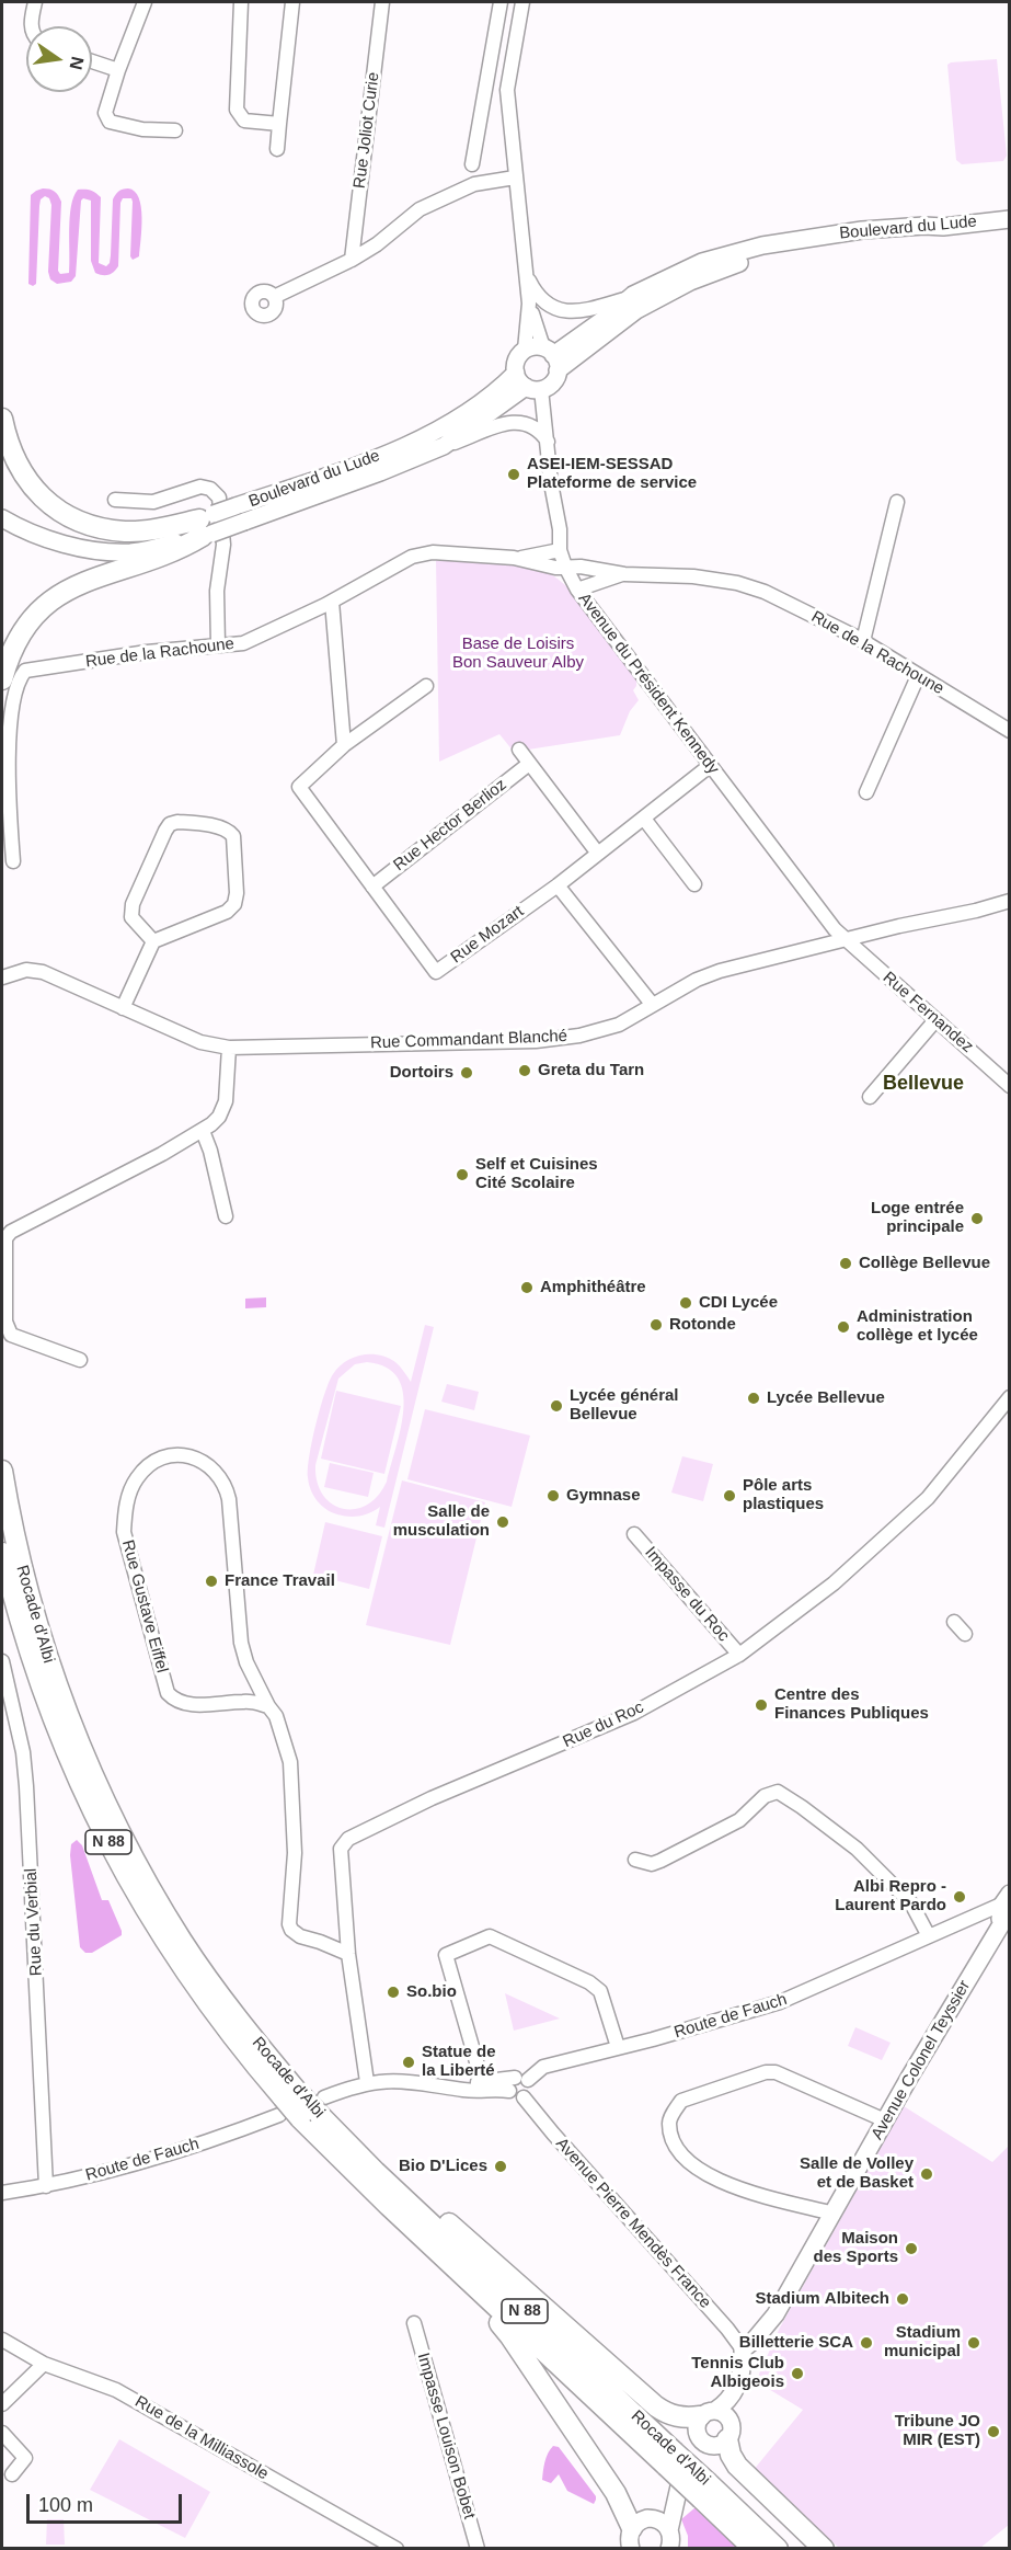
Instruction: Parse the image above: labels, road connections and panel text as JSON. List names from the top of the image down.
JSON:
{
  "streets": {
    "highway": ["Rocade d'Albi", "N 88"],
    "main road": ["Boulevard du Lude", "Avenue Colonel Teyssier"],
    "street": [
      "Rue Joliot Curie",
      "Rue de la Rachoune",
      "Avenue du Président Kennedy",
      "Rue Hector Berlioz",
      "Rue Mozart",
      "Rue Fernandez",
      "Rue Commandant Blanché",
      "Impasse du Roc",
      "Rue Gustave Eiffel",
      "Rue du Roc",
      "Rue du Verbial",
      "Route de Fauch",
      "Avenue Pierre Mendès France",
      "Impasse Louison Bobet",
      "Rue de la Milliassole"
    ]
  },
  "crossings": [
    ["Boulevard du Lude", "Avenue du Président Kennedy"],
    ["Rue de la Rachoune", "Avenue du Président Kennedy"],
    ["Avenue du Président Kennedy", "Rue Fernandez"],
    ["Avenue du Président Kennedy", "Rue Commandant Blanché"],
    ["Rue Hector Berlioz", "Rue Mozart"],
    ["Rue Fernandez", "Rue Commandant Blanché"],
    ["Impasse du Roc", "Rue du Roc"],
    ["Rue Gustave Eiffel", "Rue du Roc"],
    ["Rocade d'Albi", "Route de Fauch"],
    ["Rue du Roc", "Route de Fauch"],
    ["Rue du Verbial", "Route de Fauch"],
    ["Route de Fauch", "Avenue Colonel Teyssier"],
    ["Route de Fauch", "Avenue Pierre Mendès France"],
    ["Avenue Colonel Teyssier", "Avenue Pierre Mendès France"]
  ],
  "districts": ["Bellevue"],
  "parks": ["Base de Loisirs Bon Sauveur Alby"],
  "places": [
    "ASEI-IEM-SESSAD Plateforme de service",
    "Greta du Tarn",
    "Dortoirs",
    "Self et Cuisines Cité Scolaire",
    "Loge entrée principale",
    "Collège Bellevue",
    "Amphithéâtre",
    "CDI Lycée",
    "Rotonde",
    "Administration collège et lycée",
    "Lycée Bellevue",
    "Lycée général Bellevue",
    "Gymnase",
    "Pôle arts plastiques",
    "Salle de musculation",
    "France Travail",
    "Centre des Finances Publiques",
    "Albi Repro - Laurent Pardo",
    "So.bio",
    "Statue de la Liberté",
    "Bio D'Lices",
    "Salle de Volley et de Basket",
    "Maison des Sports",
    "Stadium Albitech",
    "Billetterie SCA",
    "Stadium municipal",
    "Tennis Club Albigeois",
    "Tribune JO MIR (EST)"
  ],
  "scale_bar": "100 m",
  "north": "right"
}
